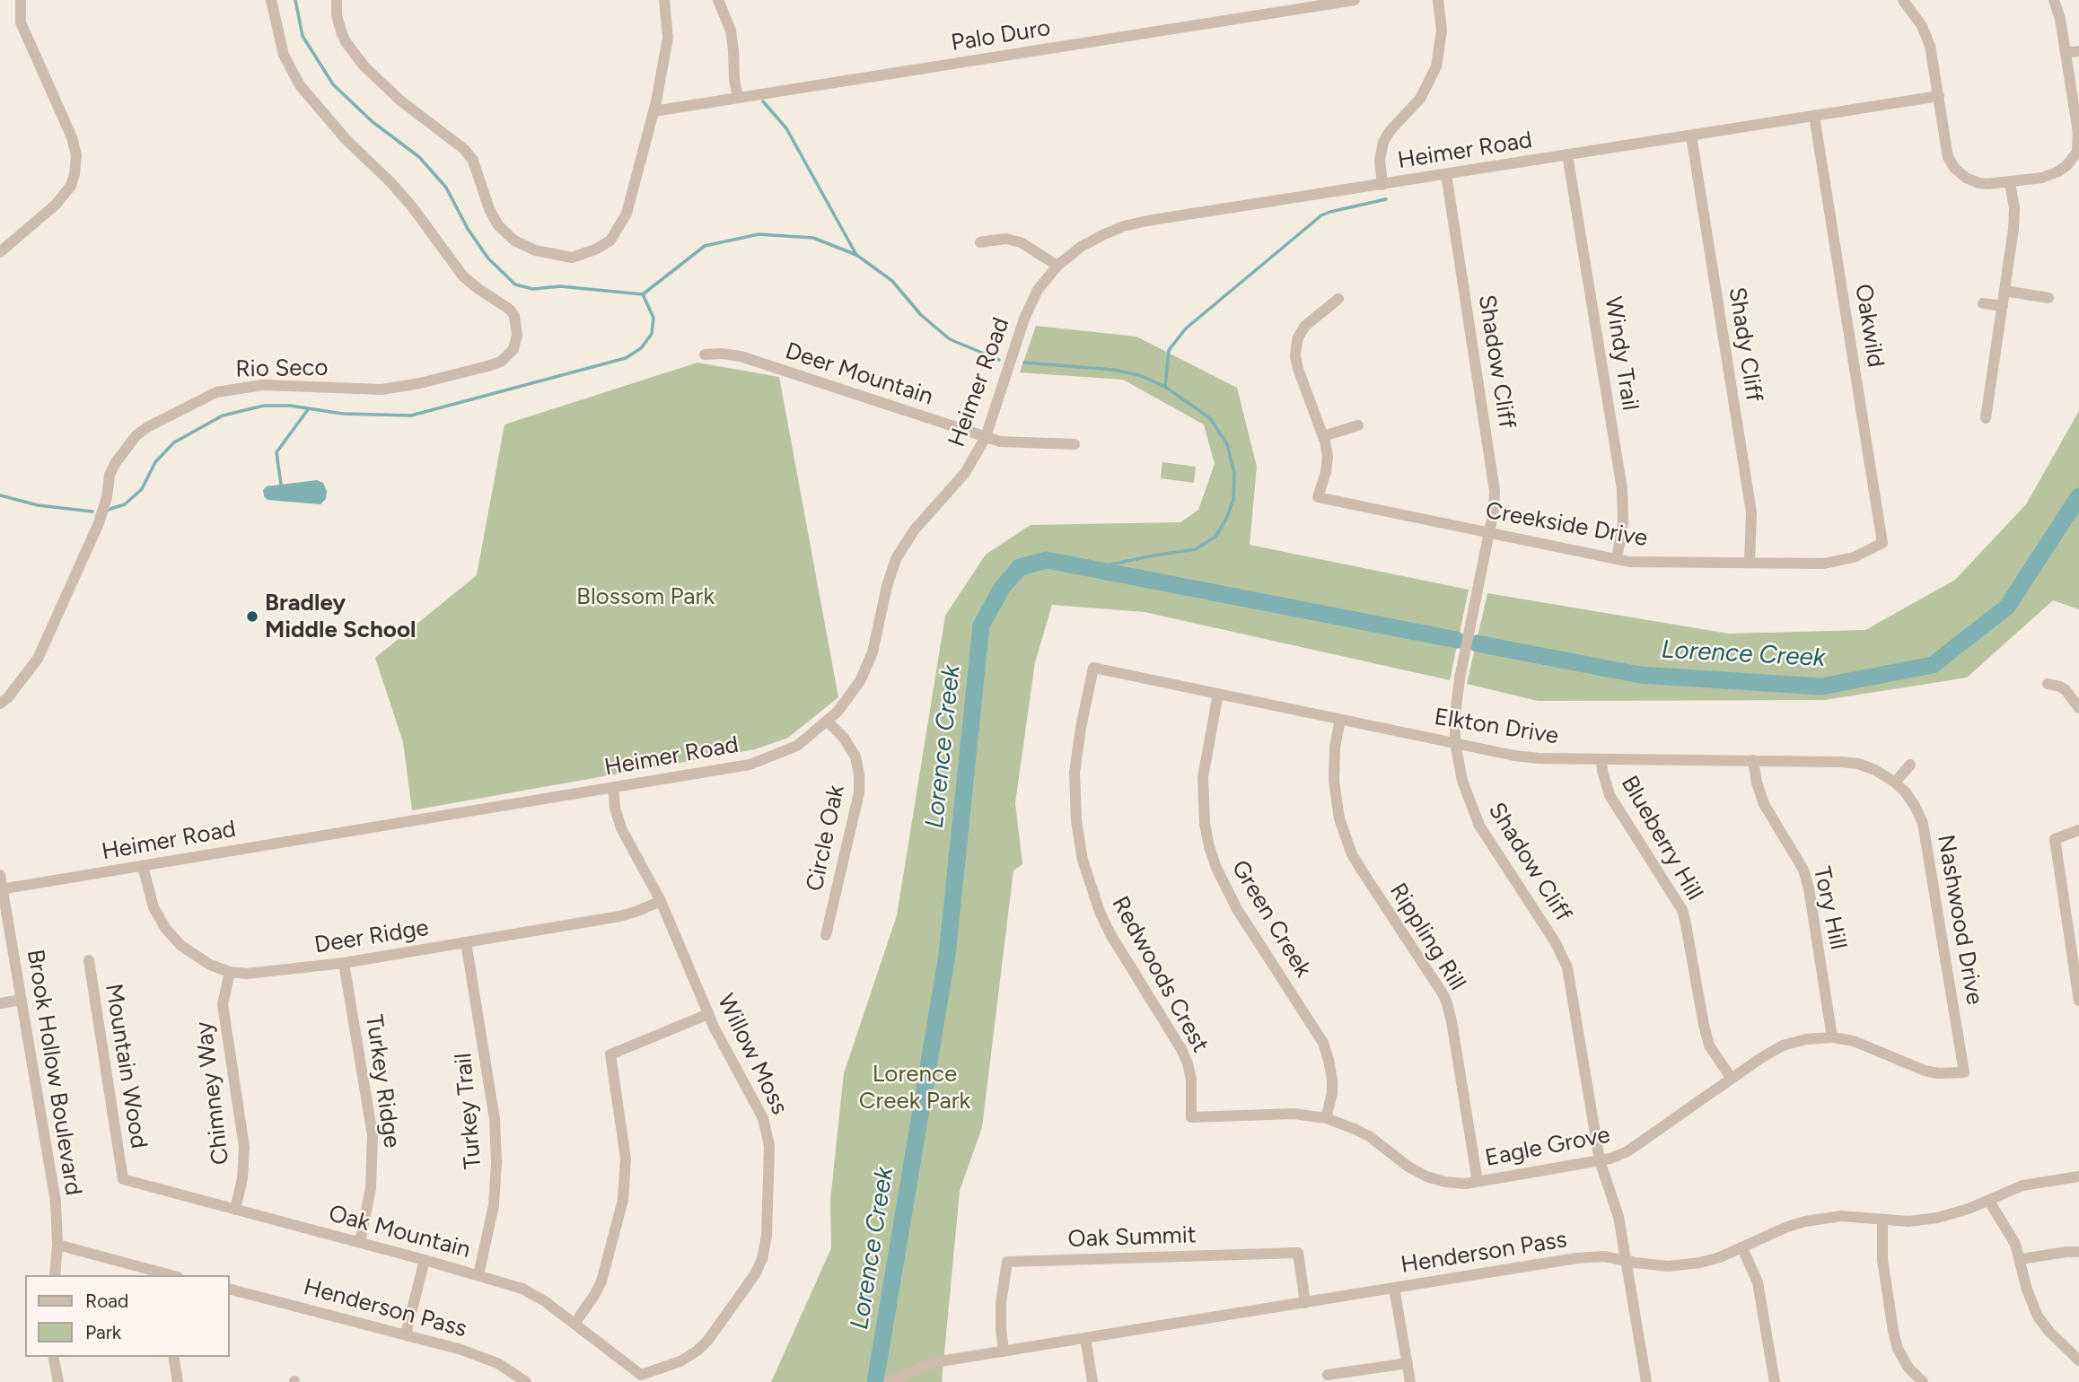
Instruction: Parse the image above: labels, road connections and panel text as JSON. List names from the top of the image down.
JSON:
{
  "streets": {
    "street": [
      "Palo Duro",
      "Heimer Road",
      "Oakwild",
      "Shady Cliff",
      "Windy Trail",
      "Shadow Cliff",
      "Rio Seco",
      "Deer Mountain",
      "Creekside Drive",
      "Elkton Drive",
      "Circle Oak",
      "Blueberry Hill",
      "Tory Hill",
      "Green Creek",
      "Nashwood Drive",
      "Deer Ridge",
      "Rippling Rill",
      "Redwoods Crest",
      "Willow Moss",
      "Mountain Wood",
      "Brook Hollow Boulevard",
      "Turkey Ridge",
      "Chimney Way",
      "Turkey Trail",
      "Eagle Grove",
      "Oak Mountain",
      "Oak Summit",
      "Henderson Pass"
    ]
  },
  "crossings": [
    ["Heimer Road", "Oakwild"],
    ["Heimer Road", "Shady Cliff"],
    ["Heimer Road", "Windy Trail"],
    ["Heimer Road", "Shadow Cliff"],
    ["Heimer Road", "Deer Mountain"],
    ["Heimer Road", "Circle Oak"],
    ["Heimer Road", "Deer Ridge"],
    ["Heimer Road", "Willow Moss"],
    ["Heimer Road", "Brook Hollow Boulevard"],
    ["Oakwild", "Creekside Drive"],
    ["Shady Cliff", "Creekside Drive"],
    ["Windy Trail", "Creekside Drive"],
    ["Shadow Cliff", "Creekside Drive"],
    ["Shadow Cliff", "Elkton Drive"],
    ["Shadow Cliff", "Eagle Grove"],
    ["Shadow Cliff", "Henderson Pass"],
    ["Elkton Drive", "Blueberry Hill"],
    ["Elkton Drive", "Tory Hill"],
    ["Elkton Drive", "Green Creek"],
    ["Elkton Drive", "Nashwood Drive"],
    ["Elkton Drive", "Rippling Rill"],
    ["Elkton Drive", "Redwoods Crest"],
    ["Blueberry Hill", "Eagle Grove"],
    ["Tory Hill", "Eagle Grove"],
    ["Green Creek", "Eagle Grove"],
    ["Nashwood Drive", "Eagle Grove"],
    ["Deer Ridge", "Willow Moss"],
    ["Deer Ridge", "Turkey Ridge"],
    ["Deer Ridge", "Chimney Way"],
    ["Deer Ridge", "Turkey Trail"],
    ["Rippling Rill", "Eagle Grove"],
    ["Redwoods Crest", "Eagle Grove"],
    ["Willow Moss", "Oak Mountain"],
    ["Mountain Wood", "Oak Mountain"],
    ["Turkey Ridge", "Oak Mountain"],
    ["Chimney Way", "Oak Mountain"],
    ["Turkey Trail", "Oak Mountain"],
    ["Oak Summit", "Henderson Pass"]
  ],
  "water": ["Lorence Creek"],
  "parks": ["Blossom Park", "Lorence Creek Park"],
  "places": ["Bradley Middle School"],
  "legend": ["Road", "Park"]
}
